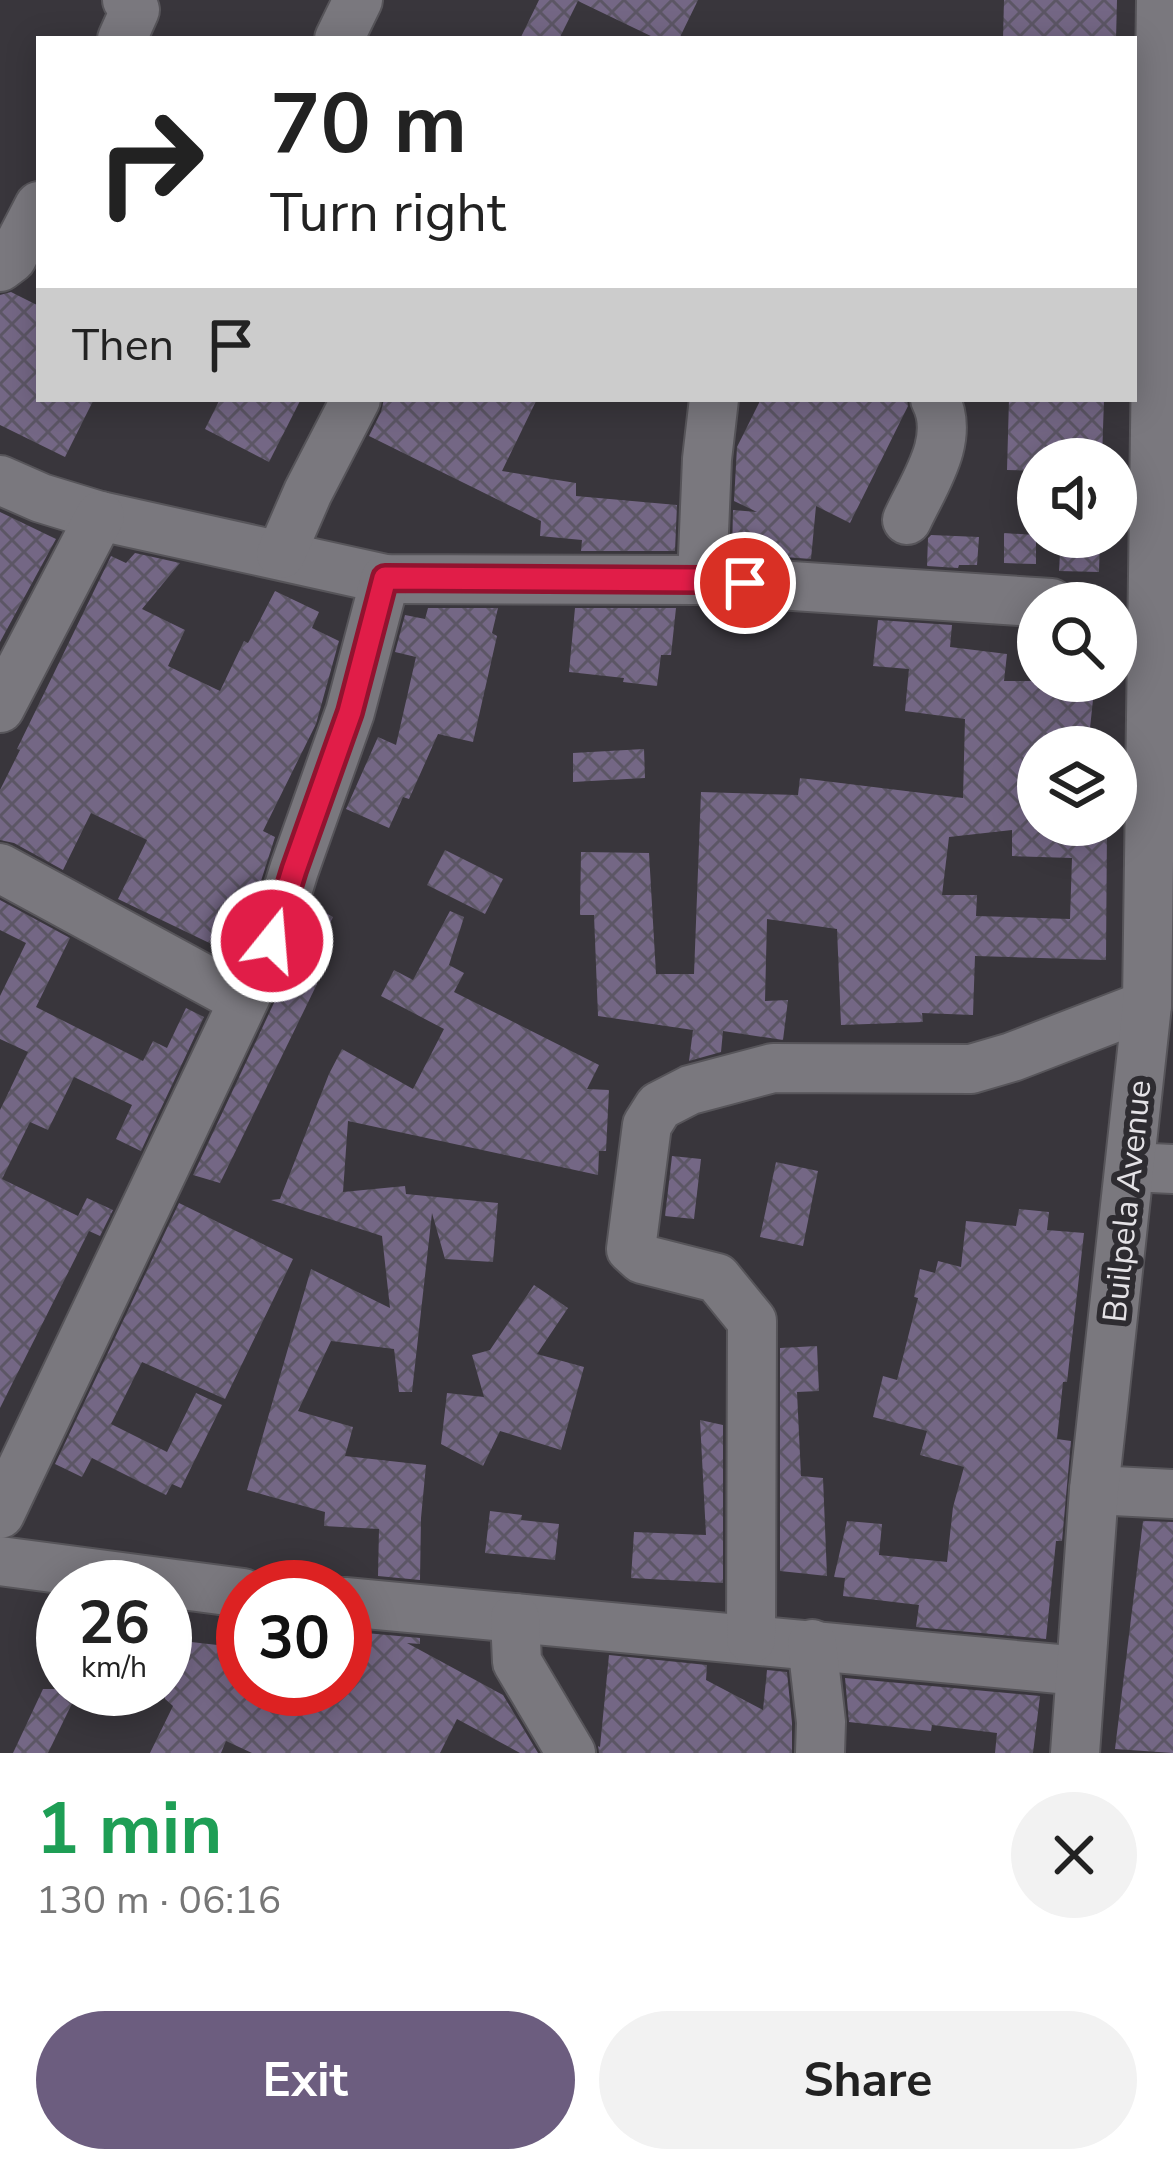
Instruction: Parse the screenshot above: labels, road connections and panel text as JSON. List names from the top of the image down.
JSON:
{
  "streets": {
    "street": ["Builpela Avenue"]
  },
  "page": {
    "turn": ["70 m", "Turn right"],
    "then": "Then",
    "speed": "26 km/h",
    "limit": "30",
    "heading": ["1 min", "130 m · 06:16"],
    "buttons": ["Exit", "Share"]
  }
}
